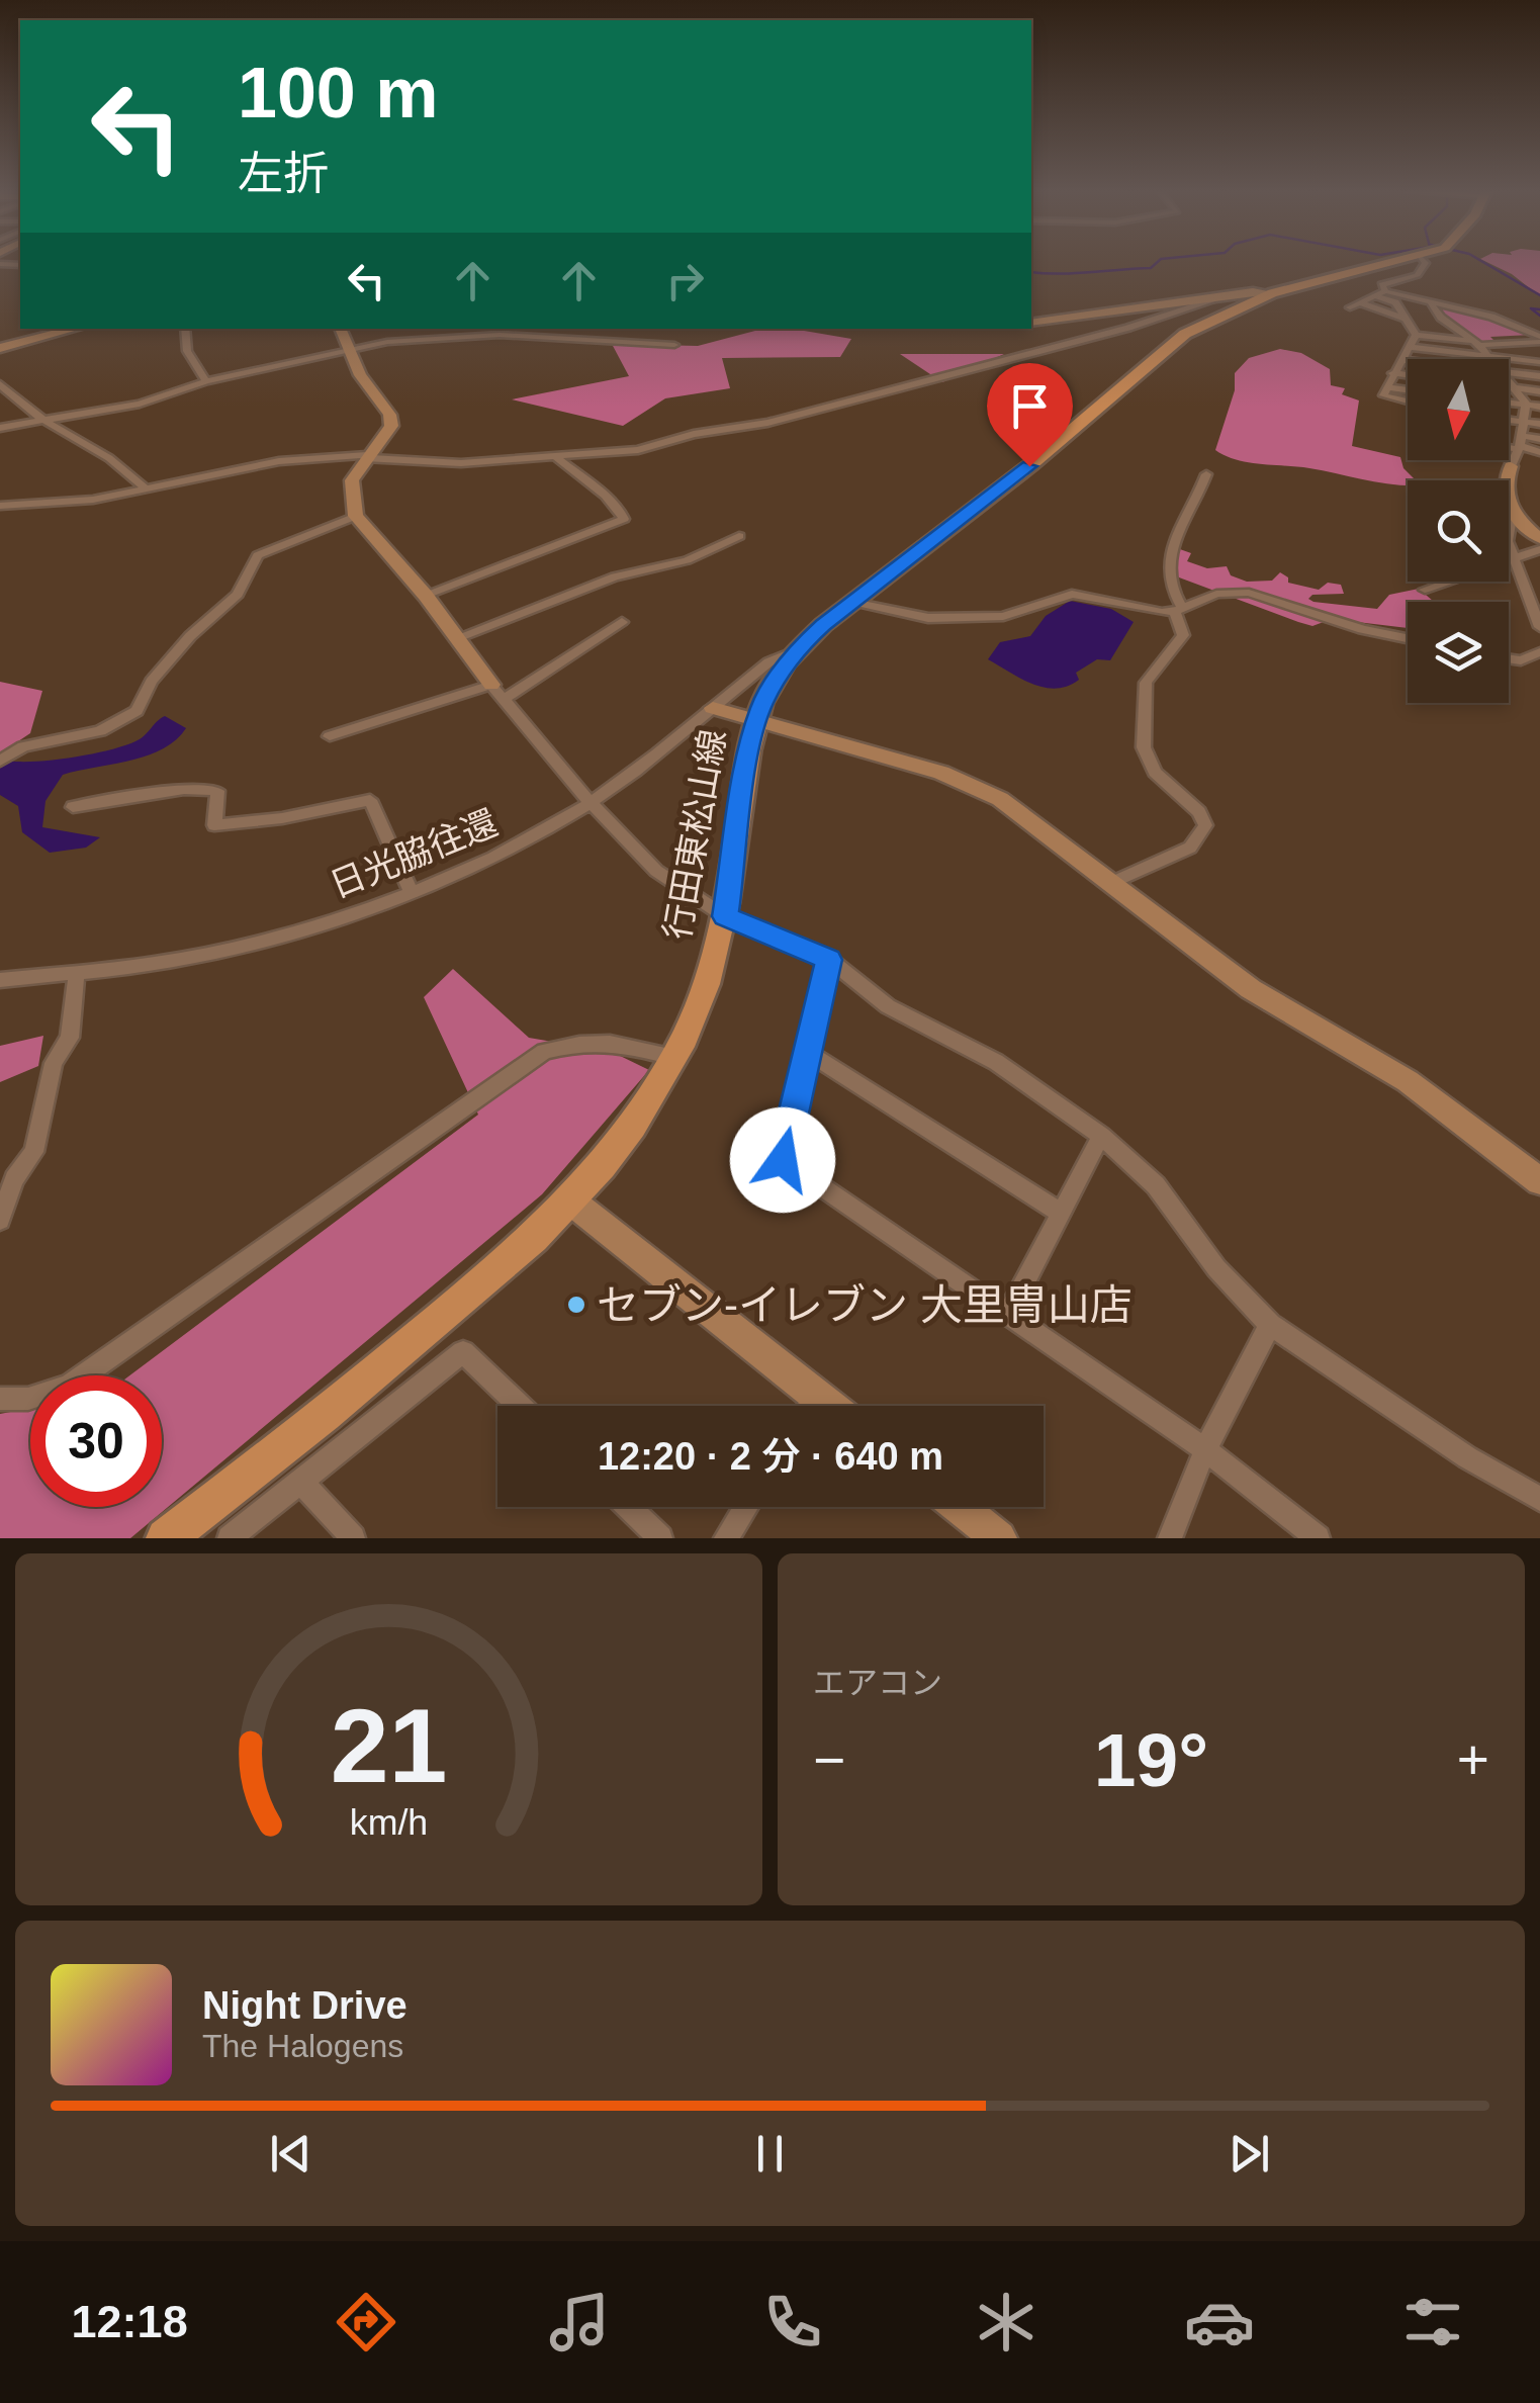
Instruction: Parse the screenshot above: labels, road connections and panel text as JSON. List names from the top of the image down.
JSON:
{
  "streets": {
    "main road": ["行田東松山線"],
    "street": ["日光脇往還"]
  },
  "crossings": [
    ["行田東松山線", "日光脇往還"]
  ],
  "places": ["セブン‐イレブン 大里冑山店"],
  "north": "bottom",
  "page": {
    "turn": ["100 m", "左折"],
    "limit": "30",
    "trip": "12:20 · 2 分 · 640 m",
    "tile": "エアコン",
    "heat": ["−", "19°", "+"],
    "song": ["Night Drive", "The Halogens"],
    "tabs": "12:18",
    "gauge": ["21", "km/h"]
  }
}
